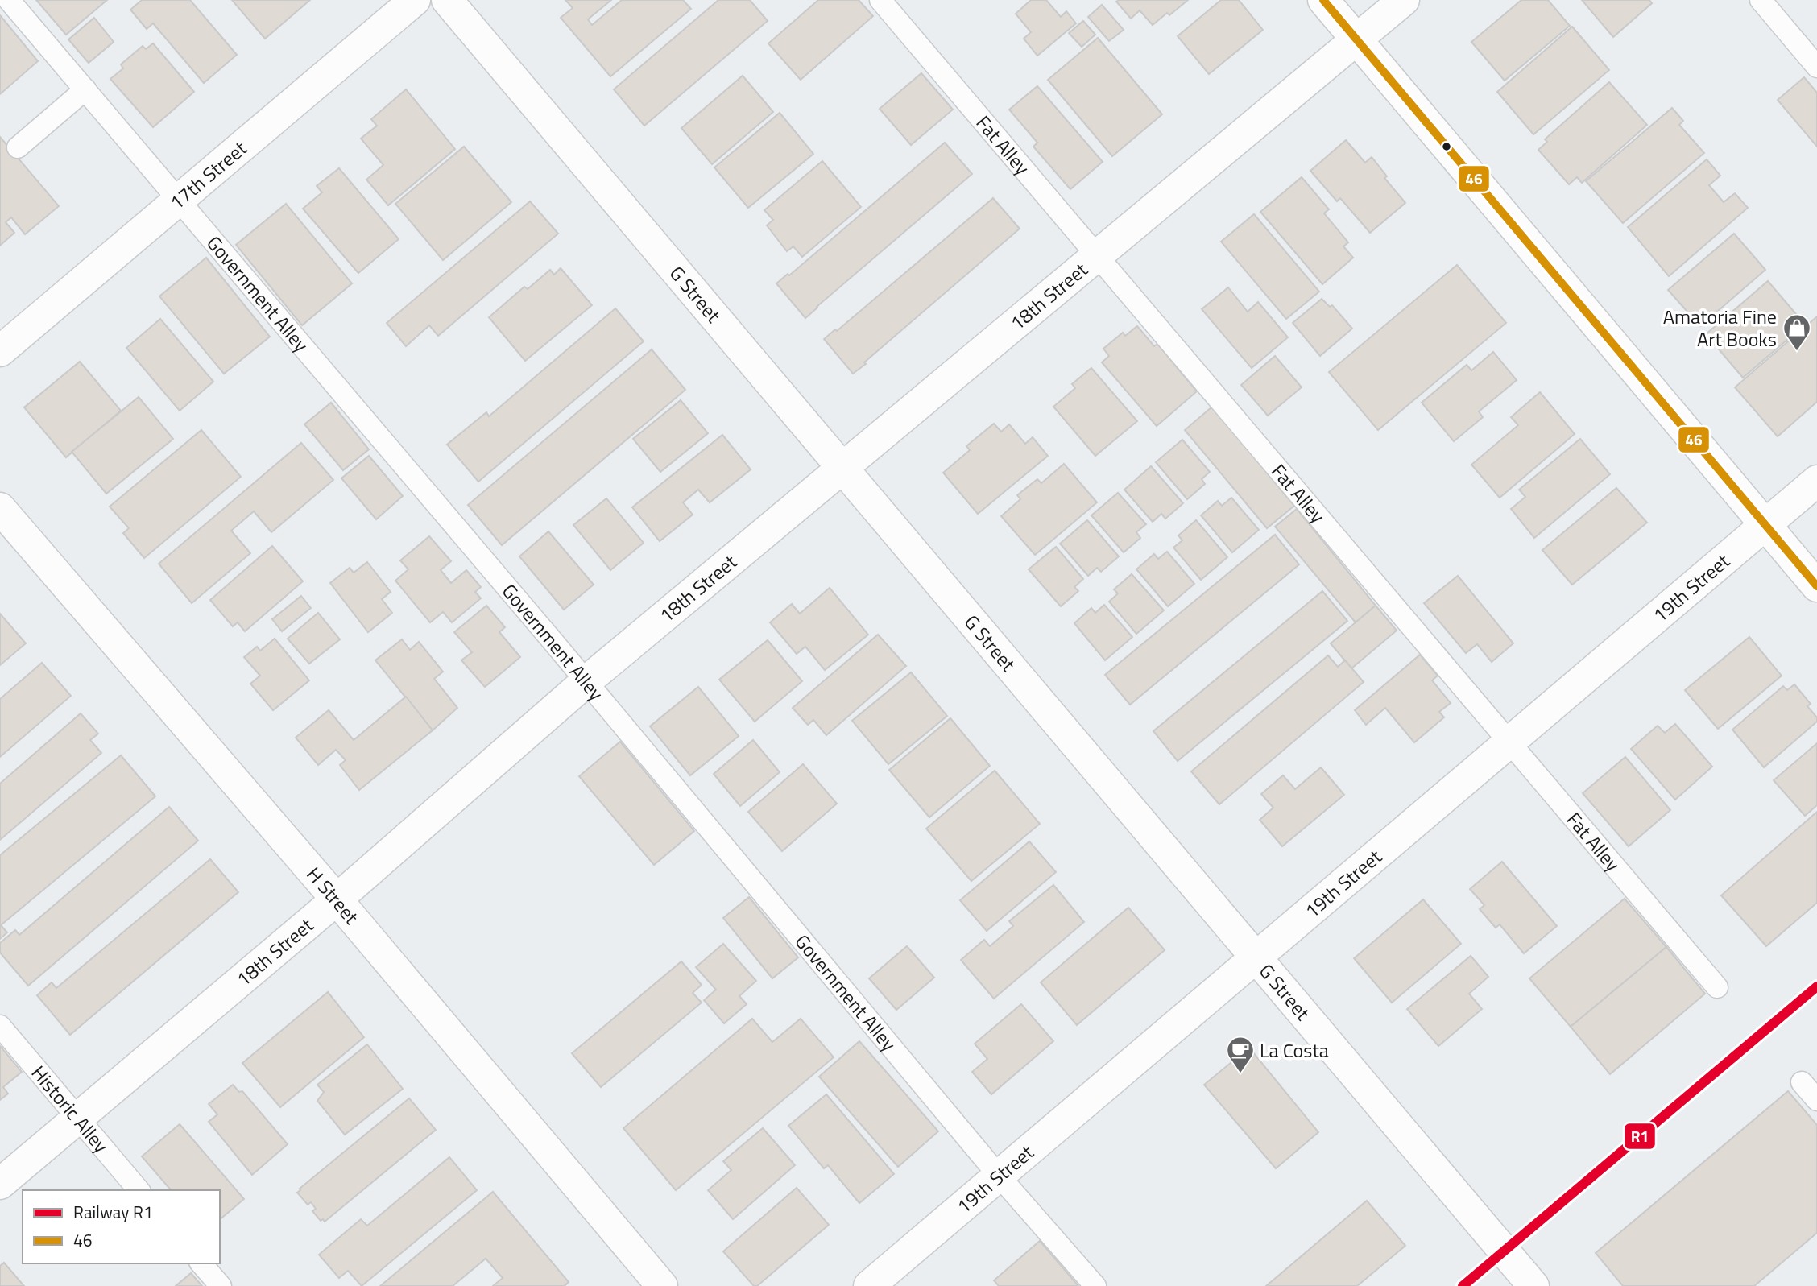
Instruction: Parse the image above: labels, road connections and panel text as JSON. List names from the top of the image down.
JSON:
{
  "streets": {
    "street": [
      "17th Street",
      "G Street",
      "18th Street",
      "19th Street",
      "H Street"
    ],
    "lane": ["Fat Alley", "Government Alley", "Historic Alley"]
  },
  "crossings": [
    ["Fat Alley", "18th Street"],
    ["Fat Alley", "19th Street"],
    ["17th Street", "Government Alley"],
    ["Government Alley", "18th Street"],
    ["Government Alley", "19th Street"],
    ["G Street", "18th Street"],
    ["G Street", "19th Street"],
    ["18th Street", "H Street"],
    ["18th Street", "Historic Alley"]
  ],
  "places": {
    "shop": ["Amatoria Fine Art Books"],
    "cafe": ["La Costa"]
  },
  "lines": ["transit line 46", "rail line R1"],
  "legend": ["Railway R1", "46"]
}
